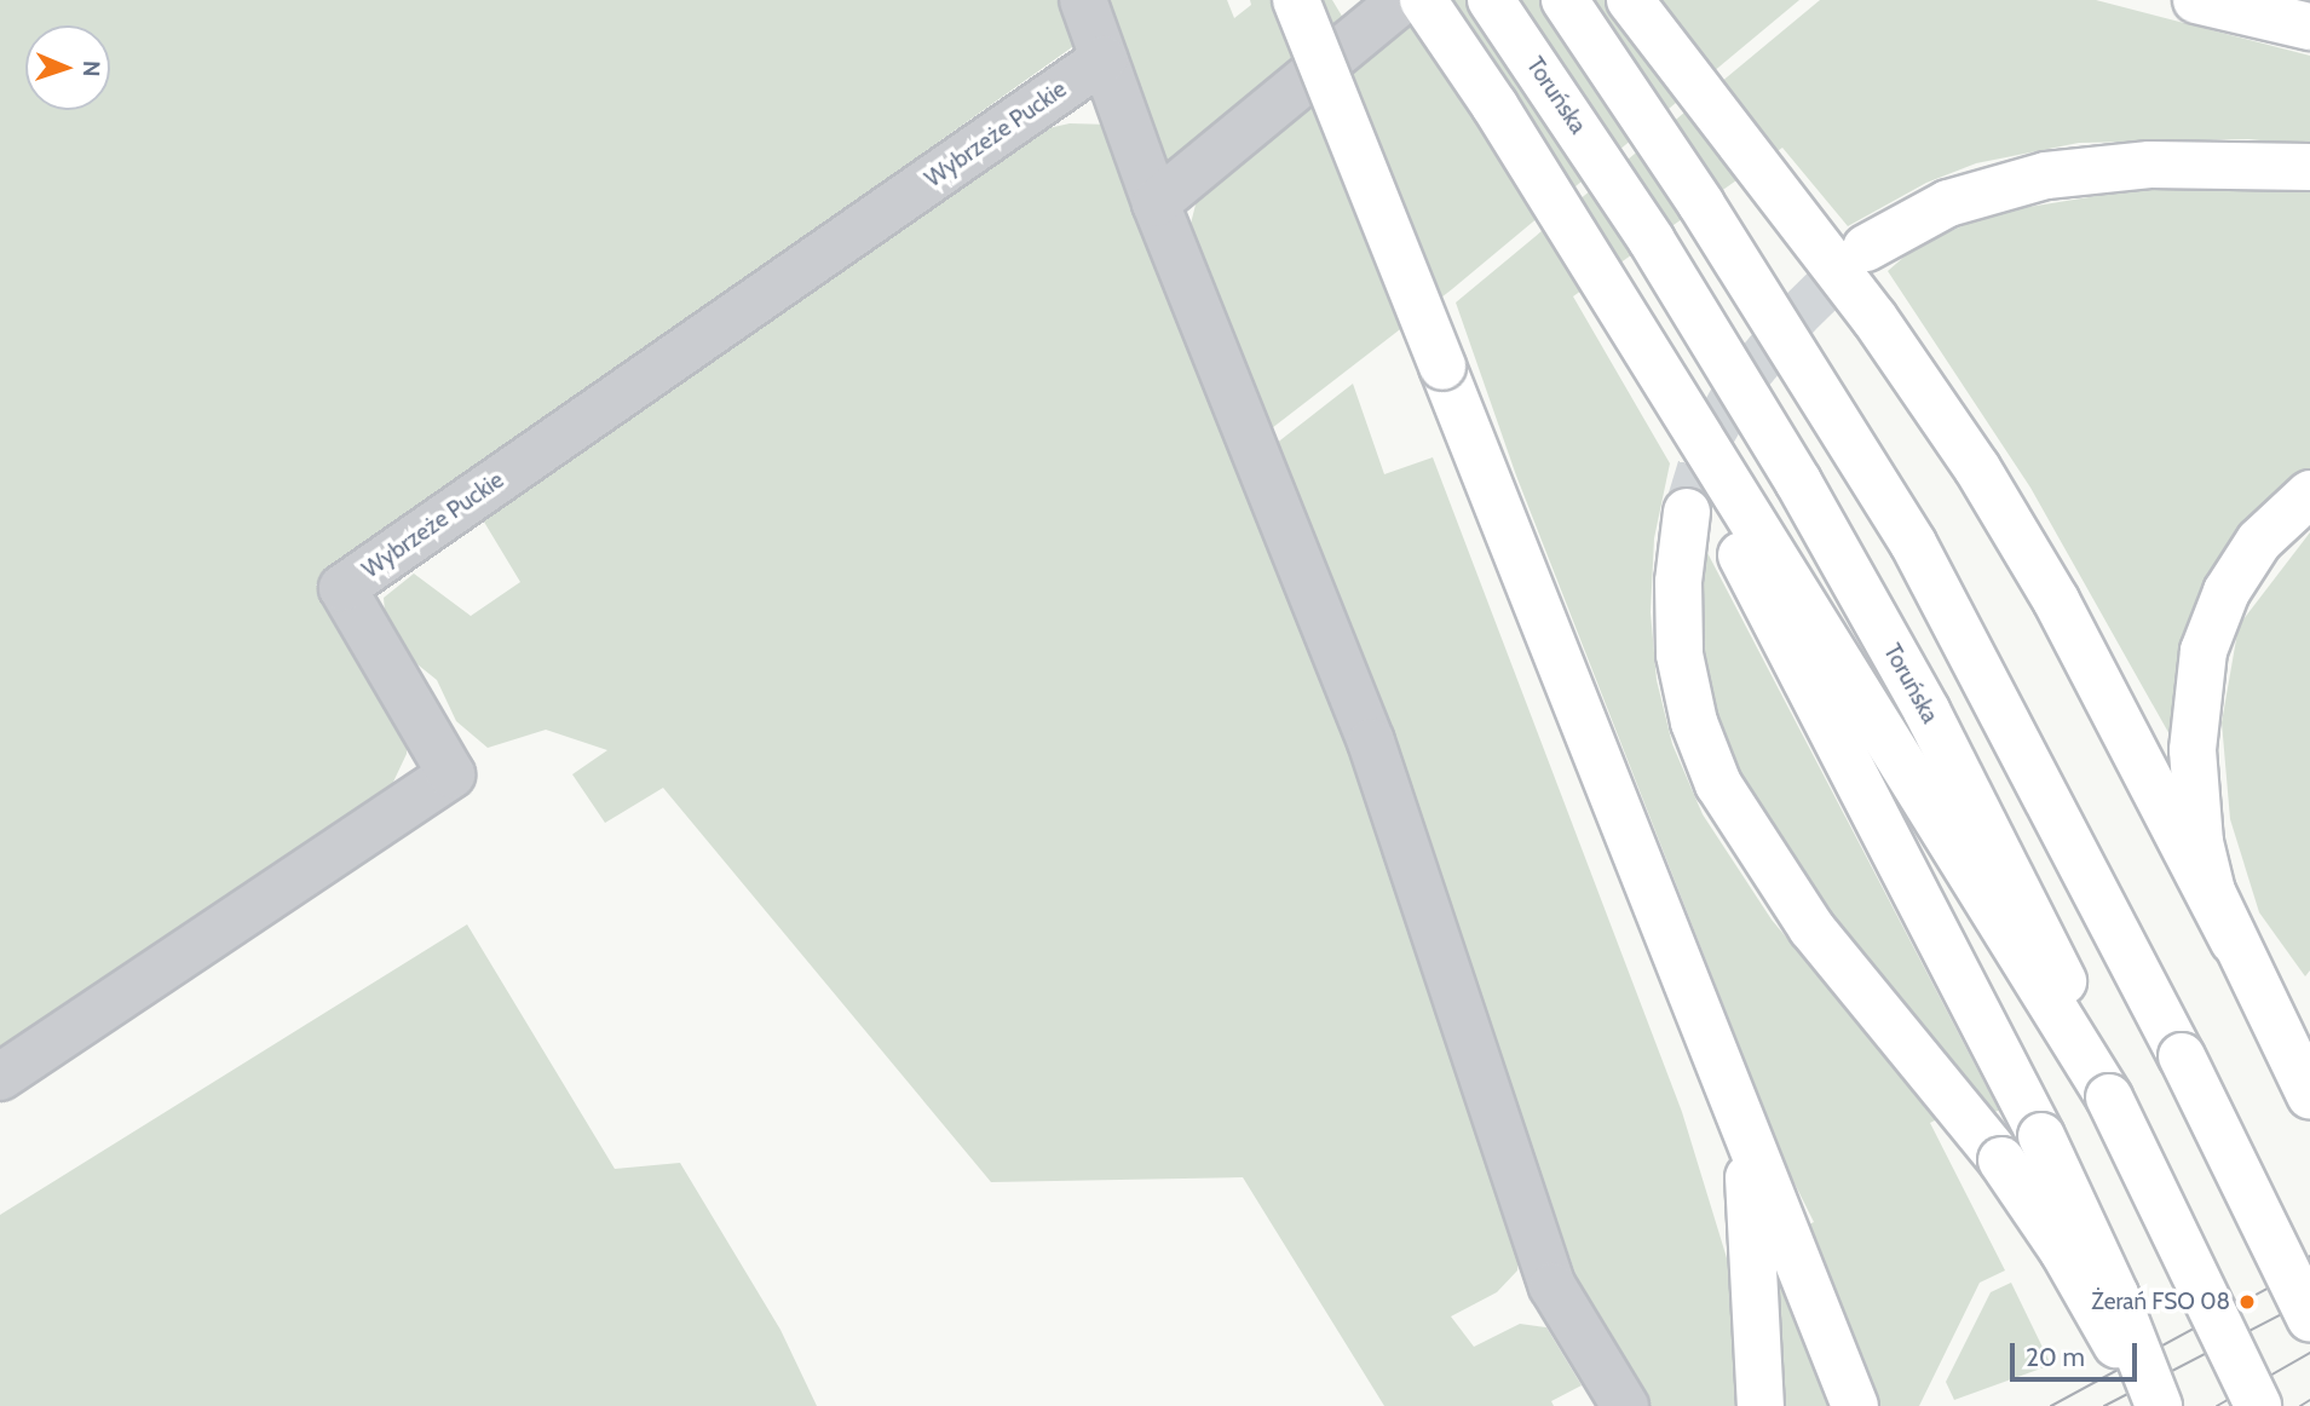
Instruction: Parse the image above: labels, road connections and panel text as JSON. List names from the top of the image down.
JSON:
{
  "streets": {
    "main road": ["Toruńska"],
    "lane": ["Wybrzeże Puckie"]
  },
  "places": ["Żerań FSO 08"],
  "scale_bar": "20 m",
  "north": "right"
}
